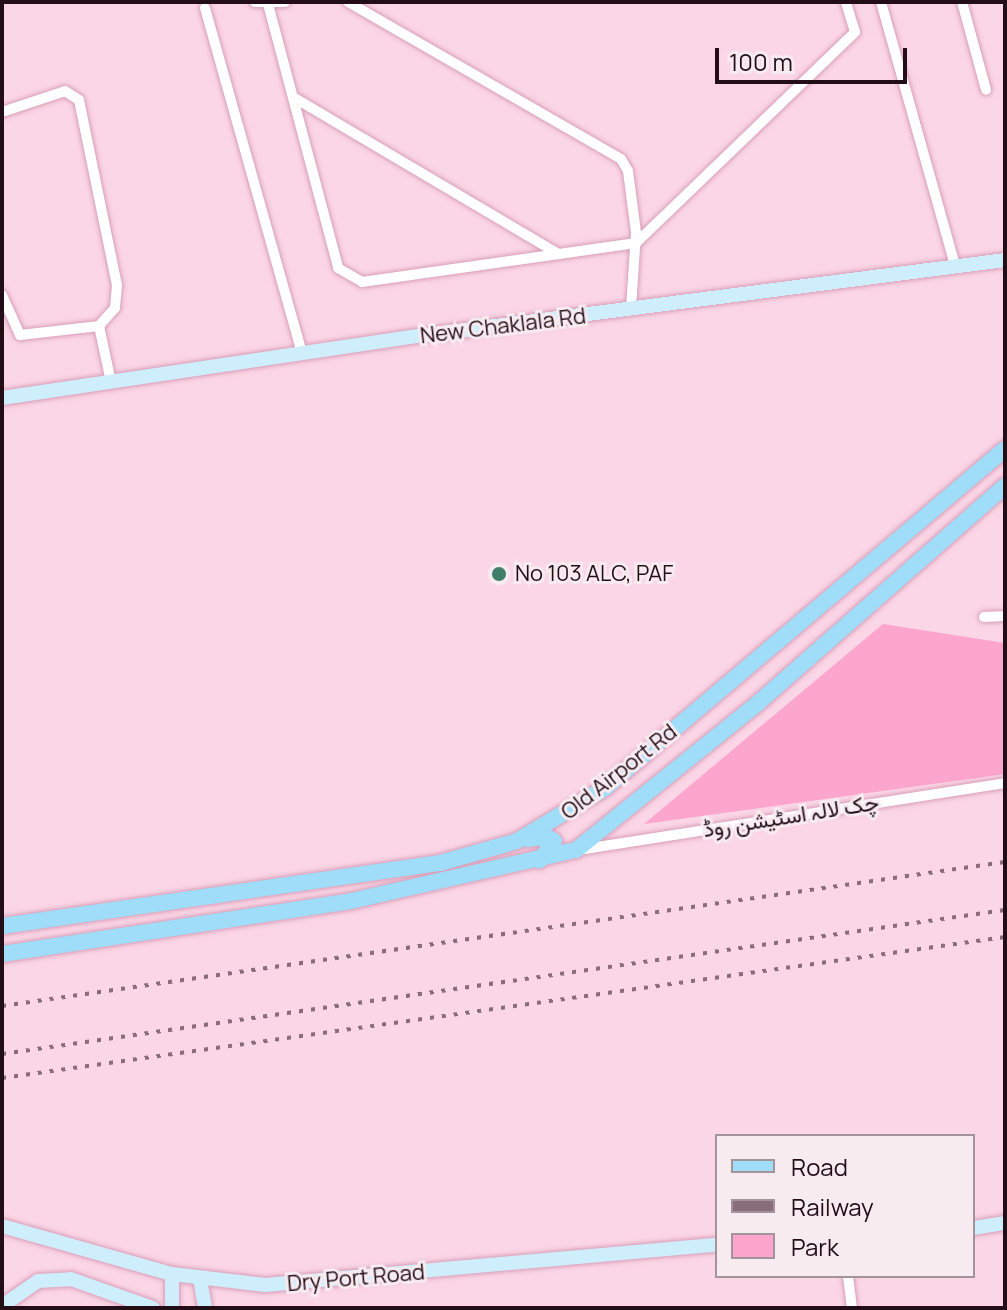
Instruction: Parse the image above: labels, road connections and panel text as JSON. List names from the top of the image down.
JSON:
{
  "streets": {
    "main road": ["Old Airport Rd"],
    "street": ["New Chaklala Rd", "چک لالہ اسٹیشن روڈ", "Dry Port Road"]
  },
  "crossings": [
    ["Old Airport Rd", "چک لالہ اسٹیشن روڈ"]
  ],
  "places": ["No 103 ALC, PAF"],
  "legend": ["Road", "Railway", "Park"],
  "scale_bar": "100 m"
}
